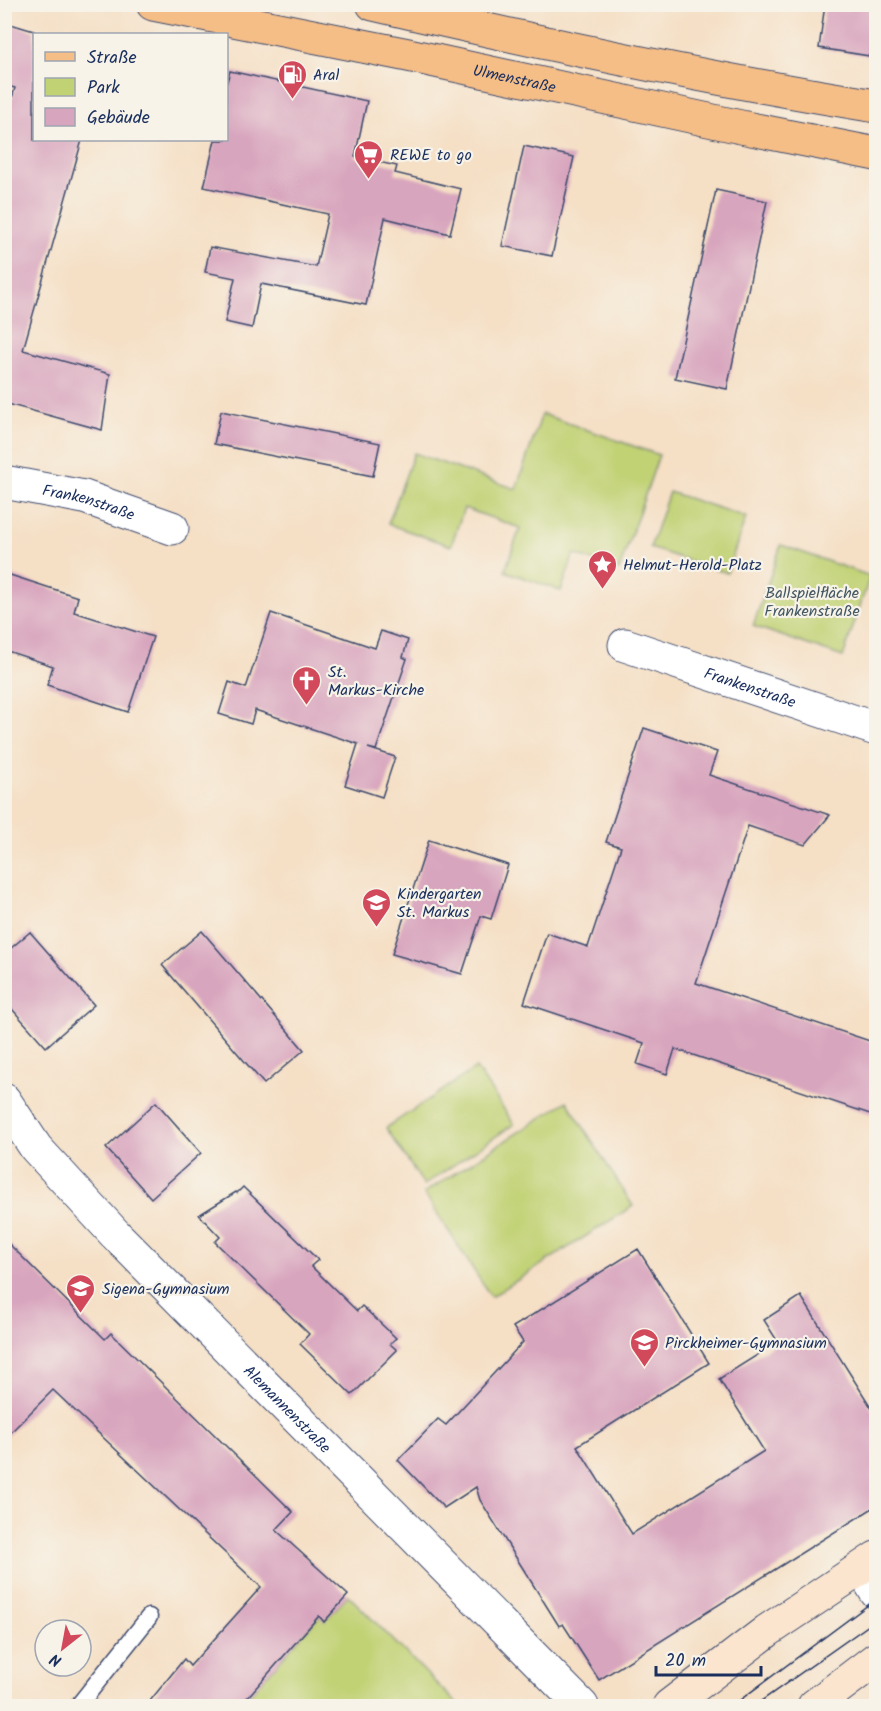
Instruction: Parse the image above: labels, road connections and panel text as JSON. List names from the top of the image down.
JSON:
{
  "streets": {
    "main road": ["Ulmenstraße"],
    "street": ["Frankenstraße", "Alemannenstraße"]
  },
  "parks": ["Ballspielfläche Frankenstraße"],
  "places": {
    "fuel station": ["Aral"],
    "supermarket": ["REWE to go"],
    "place": ["Helmut-Herold-Platz"],
    "church": ["St. Markus-Kirche"],
    "school or university": ["Kindergarten St. Markus", "Sigena-Gymnasium", "Pirckheimer-Gymnasium"]
  },
  "legend": ["Straße", "Park", "Gebäude"],
  "scale_bar": "20 m",
  "north": "bottom left"
}
